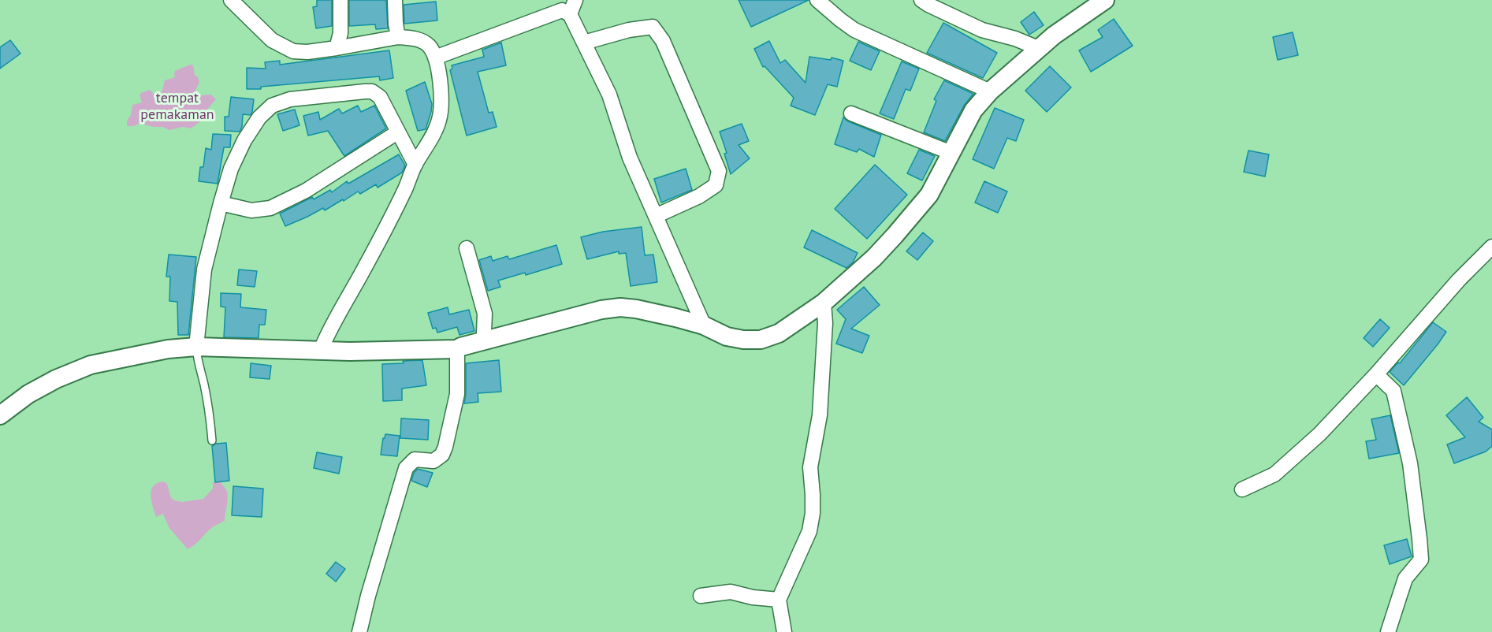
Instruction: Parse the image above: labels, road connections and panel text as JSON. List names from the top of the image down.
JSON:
{
  "parks": ["tempat pemakaman"]
}
